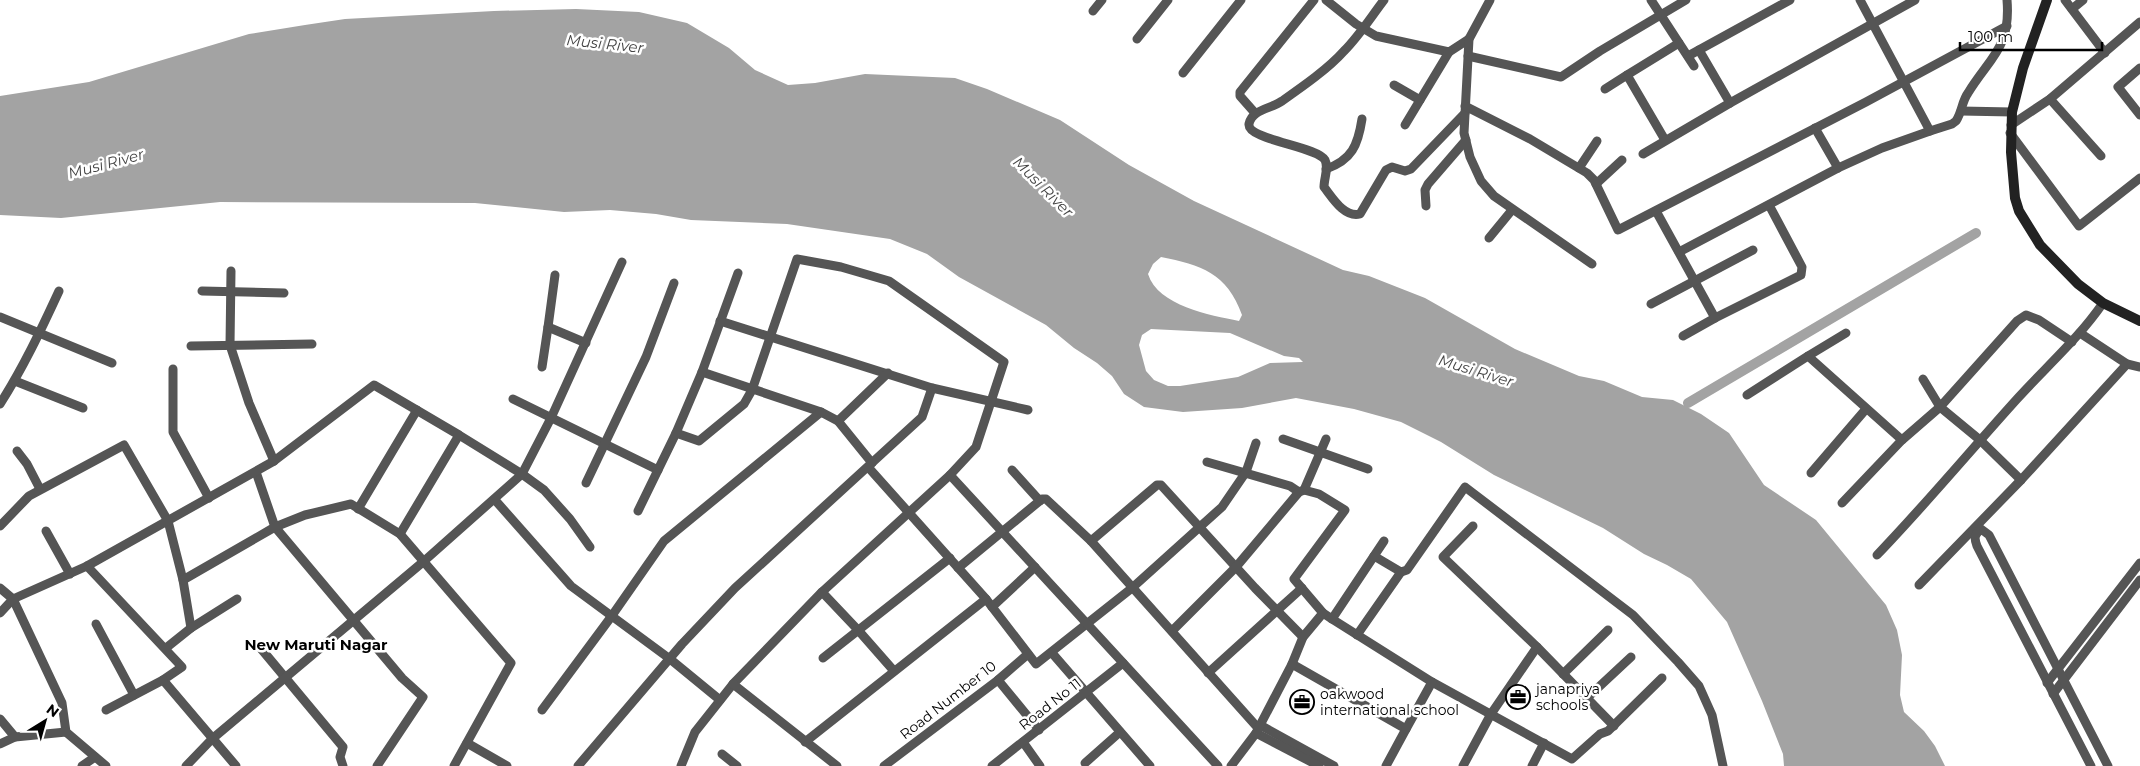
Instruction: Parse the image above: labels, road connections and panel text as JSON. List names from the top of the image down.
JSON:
{
  "streets": {
    "street": ["Road Number 10", "Road No 11"]
  },
  "districts": ["New Maruti Nagar"],
  "water": ["Musi River"],
  "places": {
    "office": ["janapriya schools", "oakwood international school"]
  },
  "scale_bar": "100 m",
  "north": "top right"
}
